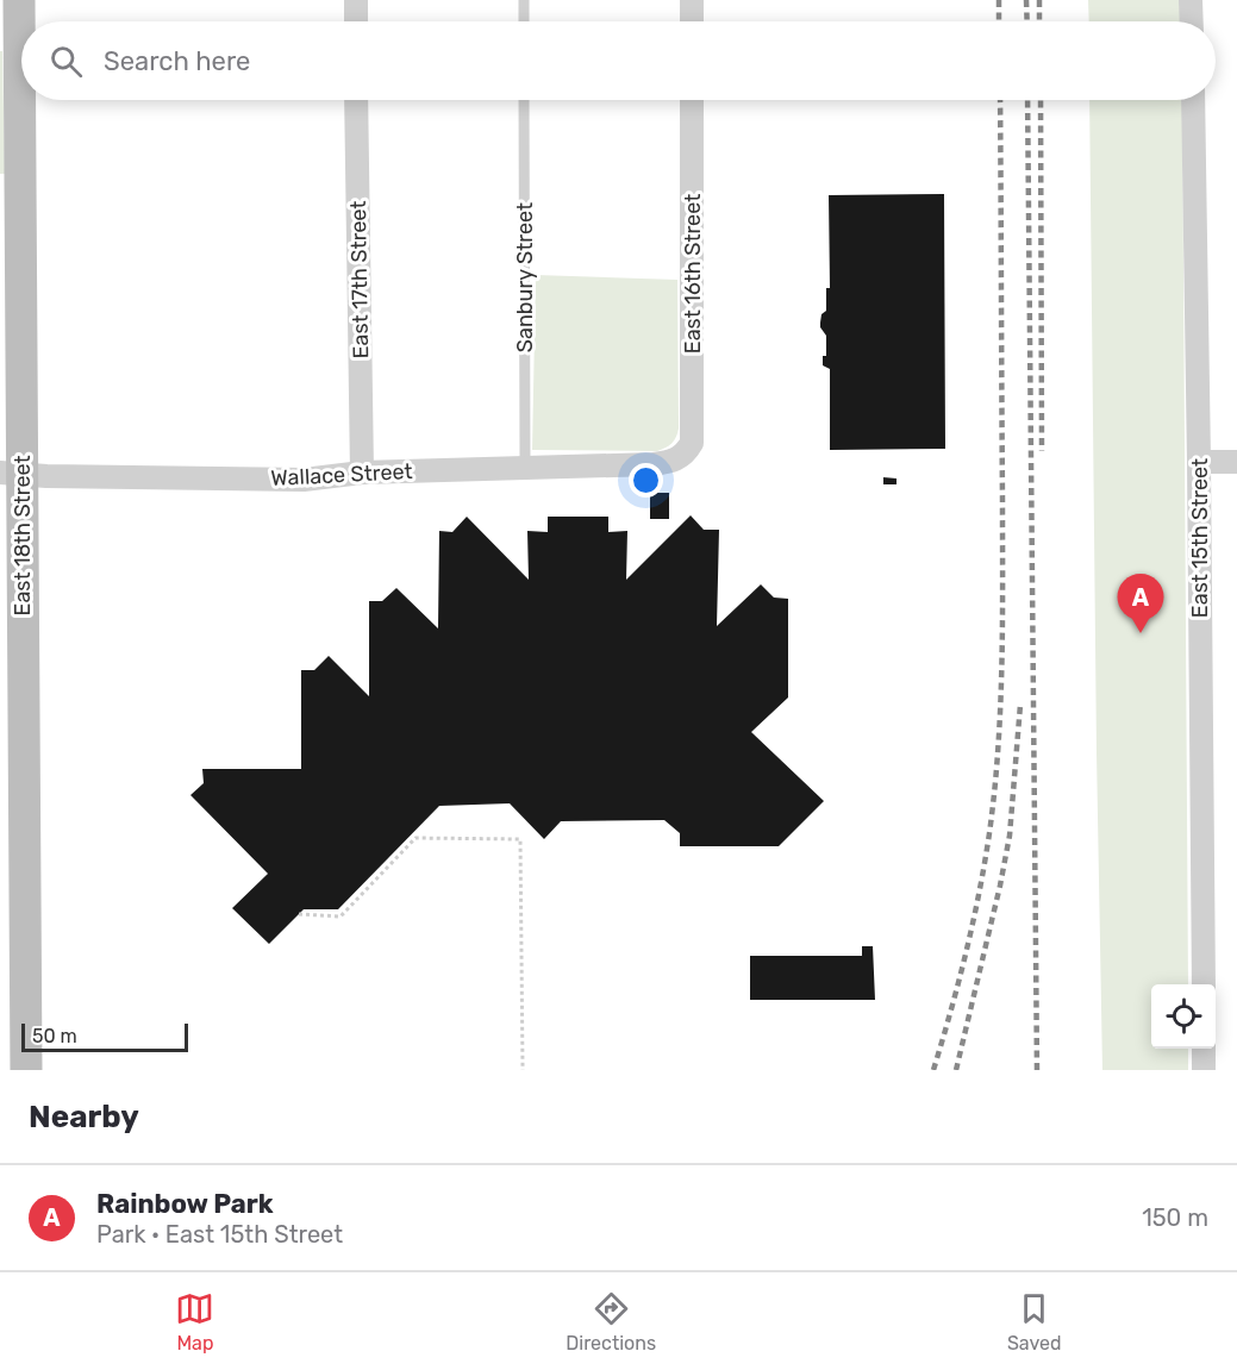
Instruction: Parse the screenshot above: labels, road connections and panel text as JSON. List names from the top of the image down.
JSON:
{
  "streets": {
    "main road": ["East 18th Street"],
    "street": [
      "East 16th Street",
      "East 17th Street",
      "Wallace Street",
      "East 15th Street"
    ],
    "lane": ["Sanbury Street"]
  },
  "crossings": [
    ["East 16th Street", "Wallace Street"],
    ["Sanbury Street", "Wallace Street"],
    ["East 17th Street", "Wallace Street"],
    ["Wallace Street", "East 18th Street"]
  ],
  "scale_bar": "50 m",
  "page": {
    "search": "Search here",
    "pins": "A",
    "scale": "50 m",
    "heading": "Nearby",
    "list": [
      {
        "mark": "A",
        "name": "Rainbow Park",
        "note": "Park · East 15th Street",
        "value": "150 m"
      }
    ],
    "nav": ["Map", "Directions", "Saved"]
  }
}
